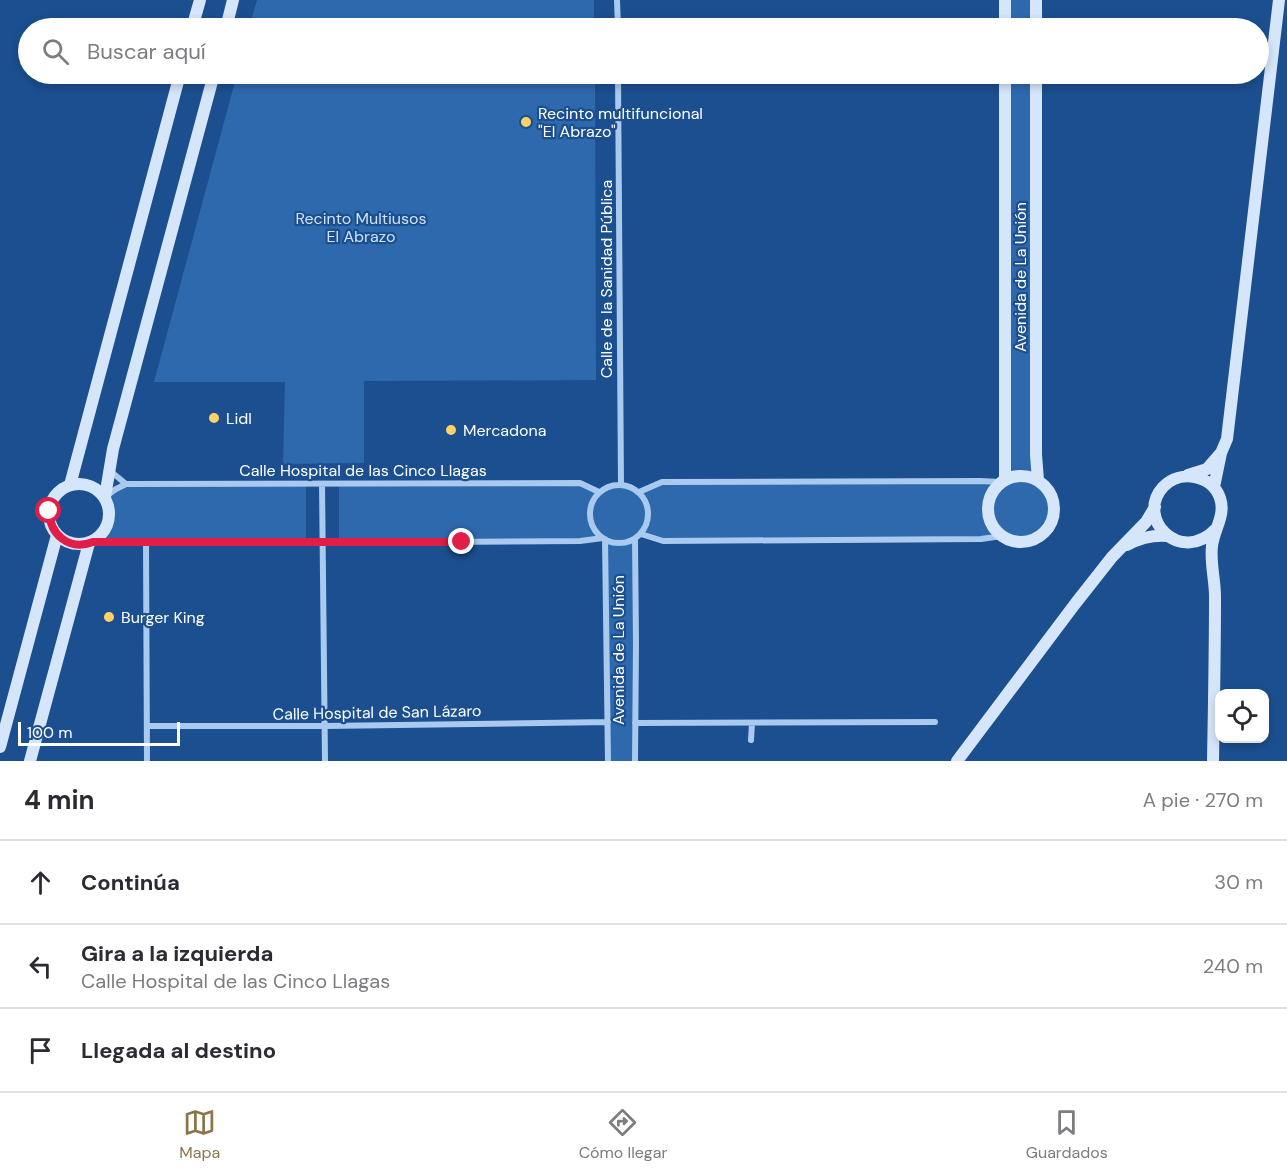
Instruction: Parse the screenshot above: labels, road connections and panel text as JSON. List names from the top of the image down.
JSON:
{
  "streets": {
    "main road": ["Avenida de La Unión"],
    "street": ["Calle de la Sanidad Pública", "Calle Hospital de las Cinco Llagas", "Calle Hospital de San Lázaro"]
  },
  "crossings": [
    ["Avenida de La Unión", "Calle de la Sanidad Pública"],
    ["Avenida de La Unión", "Calle Hospital de las Cinco Llagas"],
    ["Avenida de La Unión", "Calle Hospital de San Lázaro"],
    ["Calle de la Sanidad Pública", "Calle Hospital de las Cinco Llagas"]
  ],
  "parks": ["Recinto Multiusos El Abrazo"],
  "places": [
    "Recinto multifuncional \"El Abrazo\"",
    "Lidl",
    "Mercadona",
    "Burger King"
  ],
  "scale_bar": "100 m",
  "page": {
    "search": "Buscar aquí",
    "scale": "100 m",
    "heading": ["4 min", "A pie · 270 m"],
    "list": [
      ["Continúa", "30 m"],
      ["Gira a la izquierda", "Calle Hospital de las Cinco Llagas", "240 m"],
      "Llegada al destino"
    ],
    "nav": ["Mapa", "Cómo llegar", "Guardados"]
  }
}
